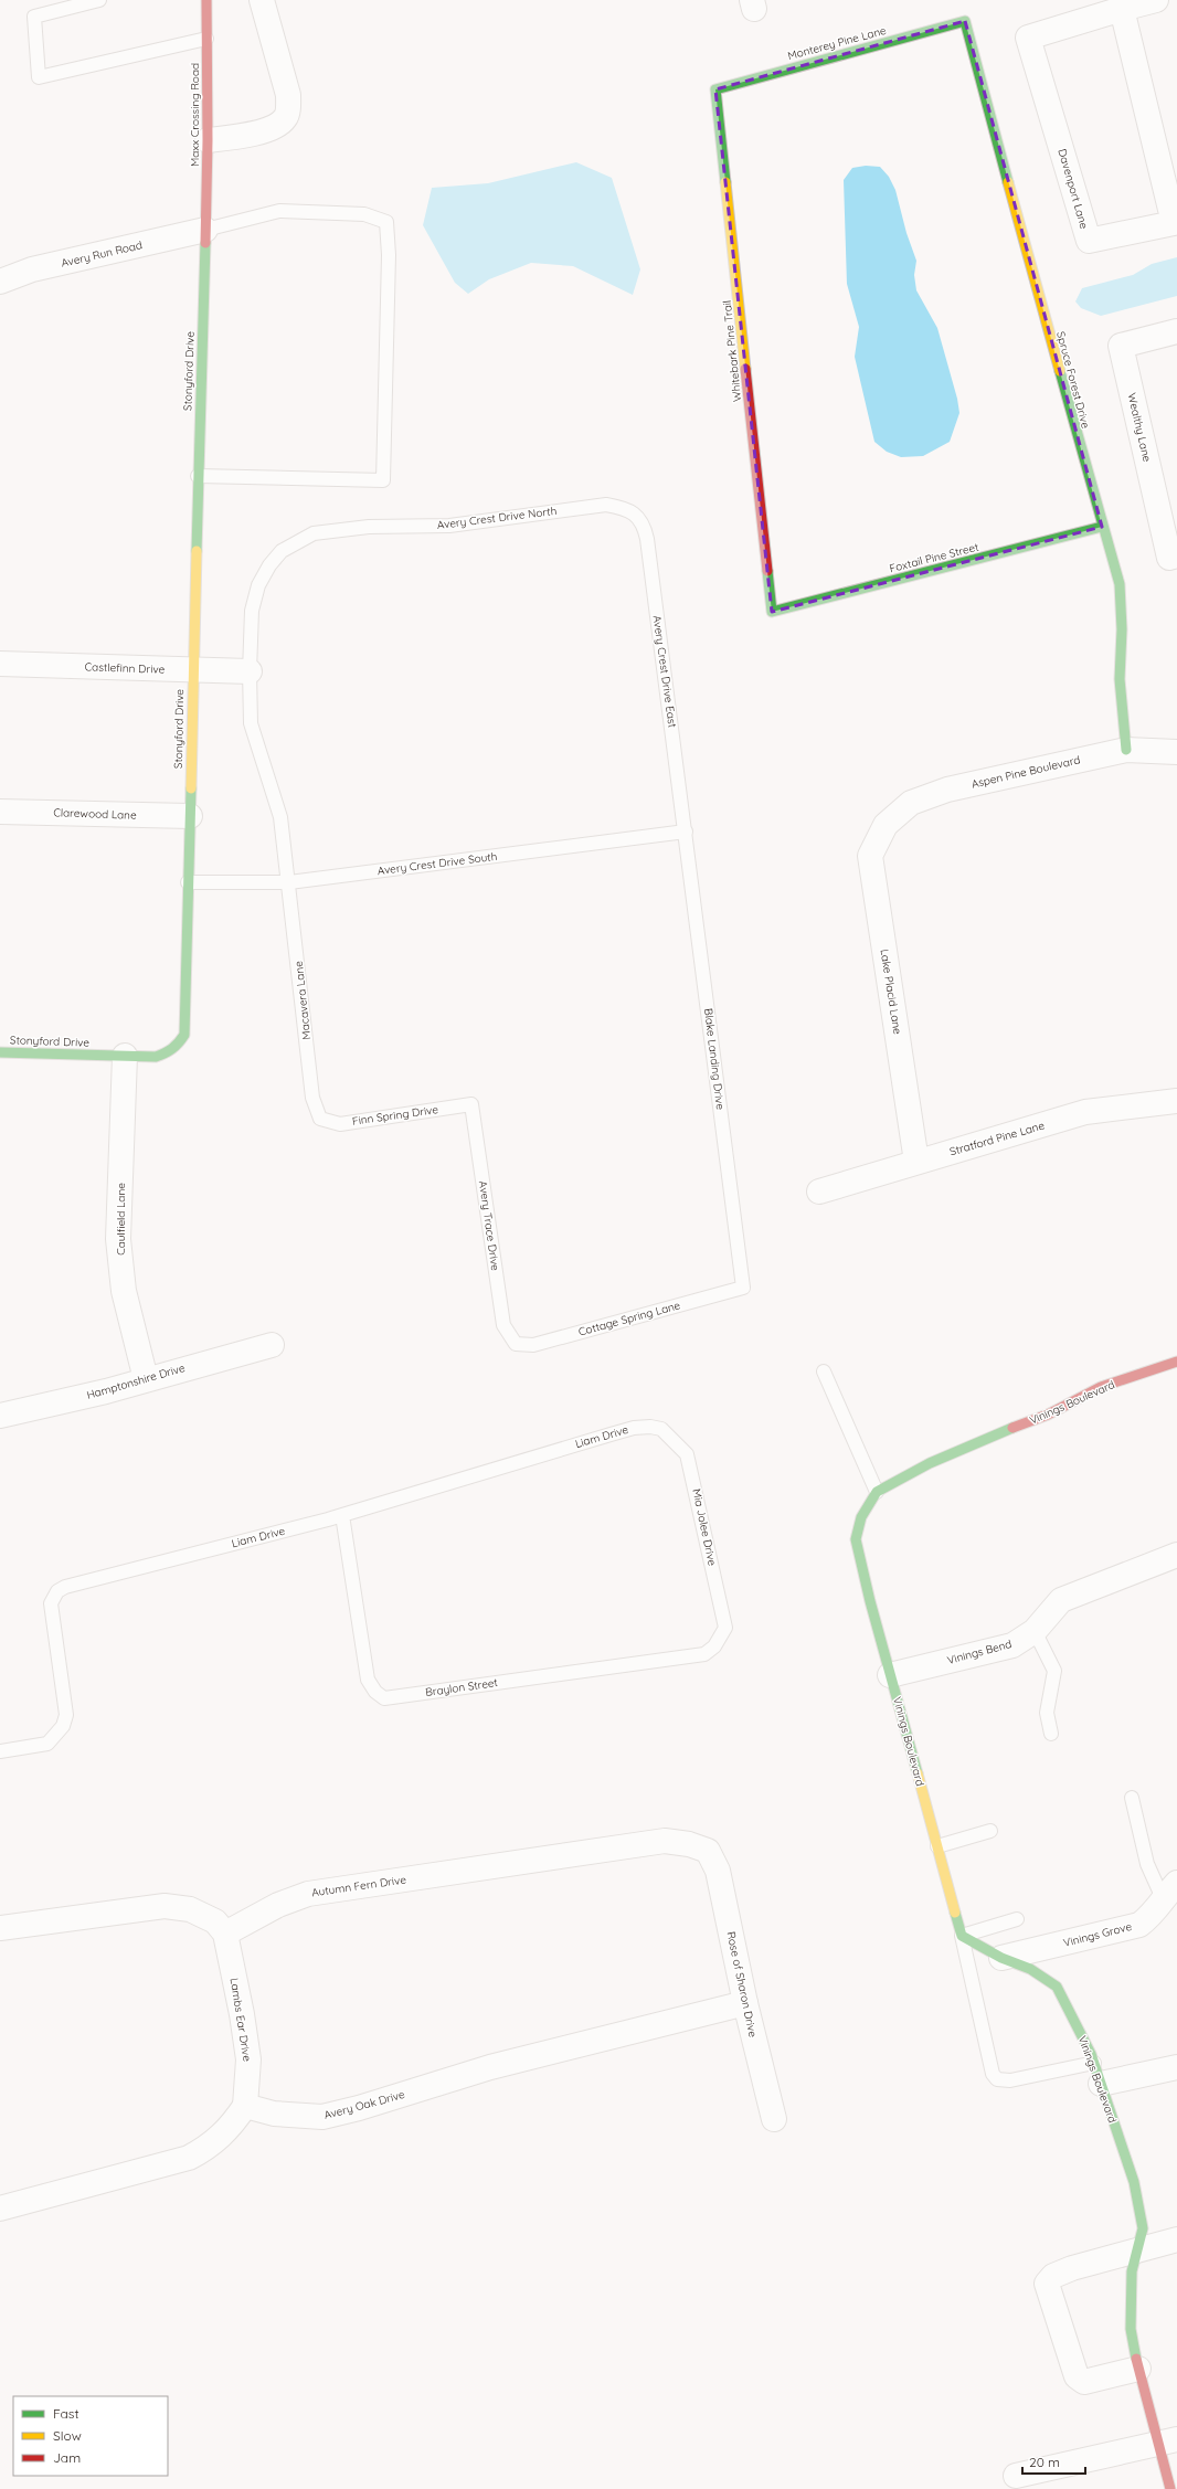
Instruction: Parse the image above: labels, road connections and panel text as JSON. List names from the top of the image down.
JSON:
{
  "streets": {
    "street": [
      "Monterey Pine Lane",
      "Maxx Crossing Road",
      "Davenport Lane",
      "Avery Run Road",
      "Whitebark Pine Trail",
      "Stonyford Drive",
      "Spruce Forest Drive",
      "Wealthy Lane",
      "Foxtail Pine Street",
      "Castlefinn Drive",
      "Aspen Pine Boulevard",
      "Clarewood Lane",
      "Lake Placid Lane",
      "Stratford Pine Lane",
      "Caulfield Lane",
      "Hamptonshire Drive",
      "Vinings Boulevard",
      "Vinings Bend",
      "Autumn Fern Drive",
      "Vinings Grove",
      "Rose of Sharon Drive",
      "Lambs Ear Drive",
      "Avery Oak Drive"
    ],
    "lane": [
      "Avery Crest Drive North",
      "Avery Crest Drive East",
      "Avery Crest Drive South",
      "Macavera Lane",
      "Blake Landing Drive",
      "Finn Spring Drive",
      "Avery Trace Drive",
      "Cottage Spring Lane",
      "Liam Drive",
      "Mia Jolee Drive",
      "Braylon Street"
    ]
  },
  "crossings": [
    ["Monterey Pine Lane", "Whitebark Pine Trail"],
    ["Monterey Pine Lane", "Spruce Forest Drive"],
    ["Maxx Crossing Road", "Avery Run Road"],
    ["Maxx Crossing Road", "Stonyford Drive"],
    ["Avery Run Road", "Stonyford Drive"],
    ["Whitebark Pine Trail", "Foxtail Pine Street"],
    ["Stonyford Drive", "Castlefinn Drive"],
    ["Stonyford Drive", "Clarewood Lane"],
    ["Stonyford Drive", "Avery Crest Drive South"],
    ["Stonyford Drive", "Caulfield Lane"],
    ["Spruce Forest Drive", "Foxtail Pine Street"],
    ["Spruce Forest Drive", "Aspen Pine Boulevard"],
    ["Avery Crest Drive North", "Avery Crest Drive East"],
    ["Avery Crest Drive North", "Macavera Lane"],
    ["Castlefinn Drive", "Macavera Lane"],
    ["Avery Crest Drive East", "Avery Crest Drive South"],
    ["Avery Crest Drive East", "Blake Landing Drive"],
    ["Aspen Pine Boulevard", "Lake Placid Lane"],
    ["Avery Crest Drive South", "Macavera Lane"],
    ["Avery Crest Drive South", "Blake Landing Drive"],
    ["Lake Placid Lane", "Stratford Pine Lane"],
    ["Macavera Lane", "Finn Spring Drive"],
    ["Blake Landing Drive", "Cottage Spring Lane"],
    ["Finn Spring Drive", "Avery Trace Drive"],
    ["Caulfield Lane", "Hamptonshire Drive"],
    ["Avery Trace Drive", "Cottage Spring Lane"],
    ["Vinings Boulevard", "Vinings Bend"],
    ["Vinings Boulevard", "Vinings Grove"],
    ["Liam Drive", "Mia Jolee Drive"],
    ["Liam Drive", "Braylon Street"],
    ["Mia Jolee Drive", "Braylon Street"],
    ["Autumn Fern Drive", "Rose of Sharon Drive"],
    ["Autumn Fern Drive", "Lambs Ear Drive"],
    ["Rose of Sharon Drive", "Avery Oak Drive"],
    ["Lambs Ear Drive", "Avery Oak Drive"]
  ],
  "legend": ["Fast", "Slow", "Jam"],
  "scale_bar": "20 m"
}
